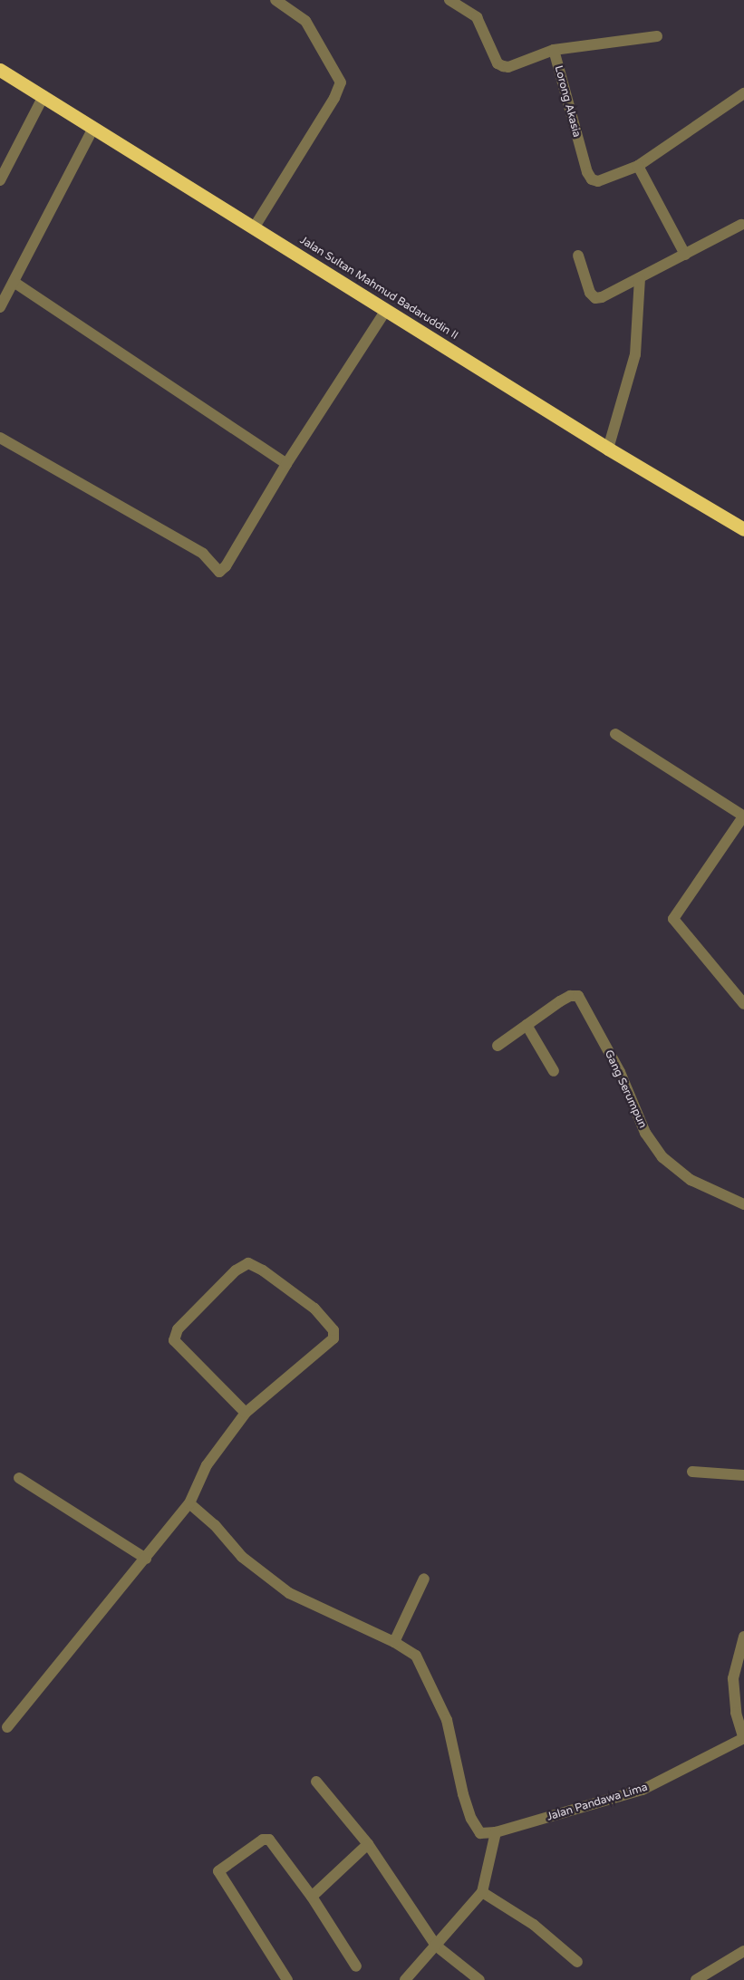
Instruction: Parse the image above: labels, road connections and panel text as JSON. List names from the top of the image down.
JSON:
{
  "streets": {
    "highway": ["Jalan Sultan Mahmud Badaruddin II"],
    "street": ["Lorong Akasia", "Gang Serumpun", "Jalan Pandawa Lima"]
  }
}
